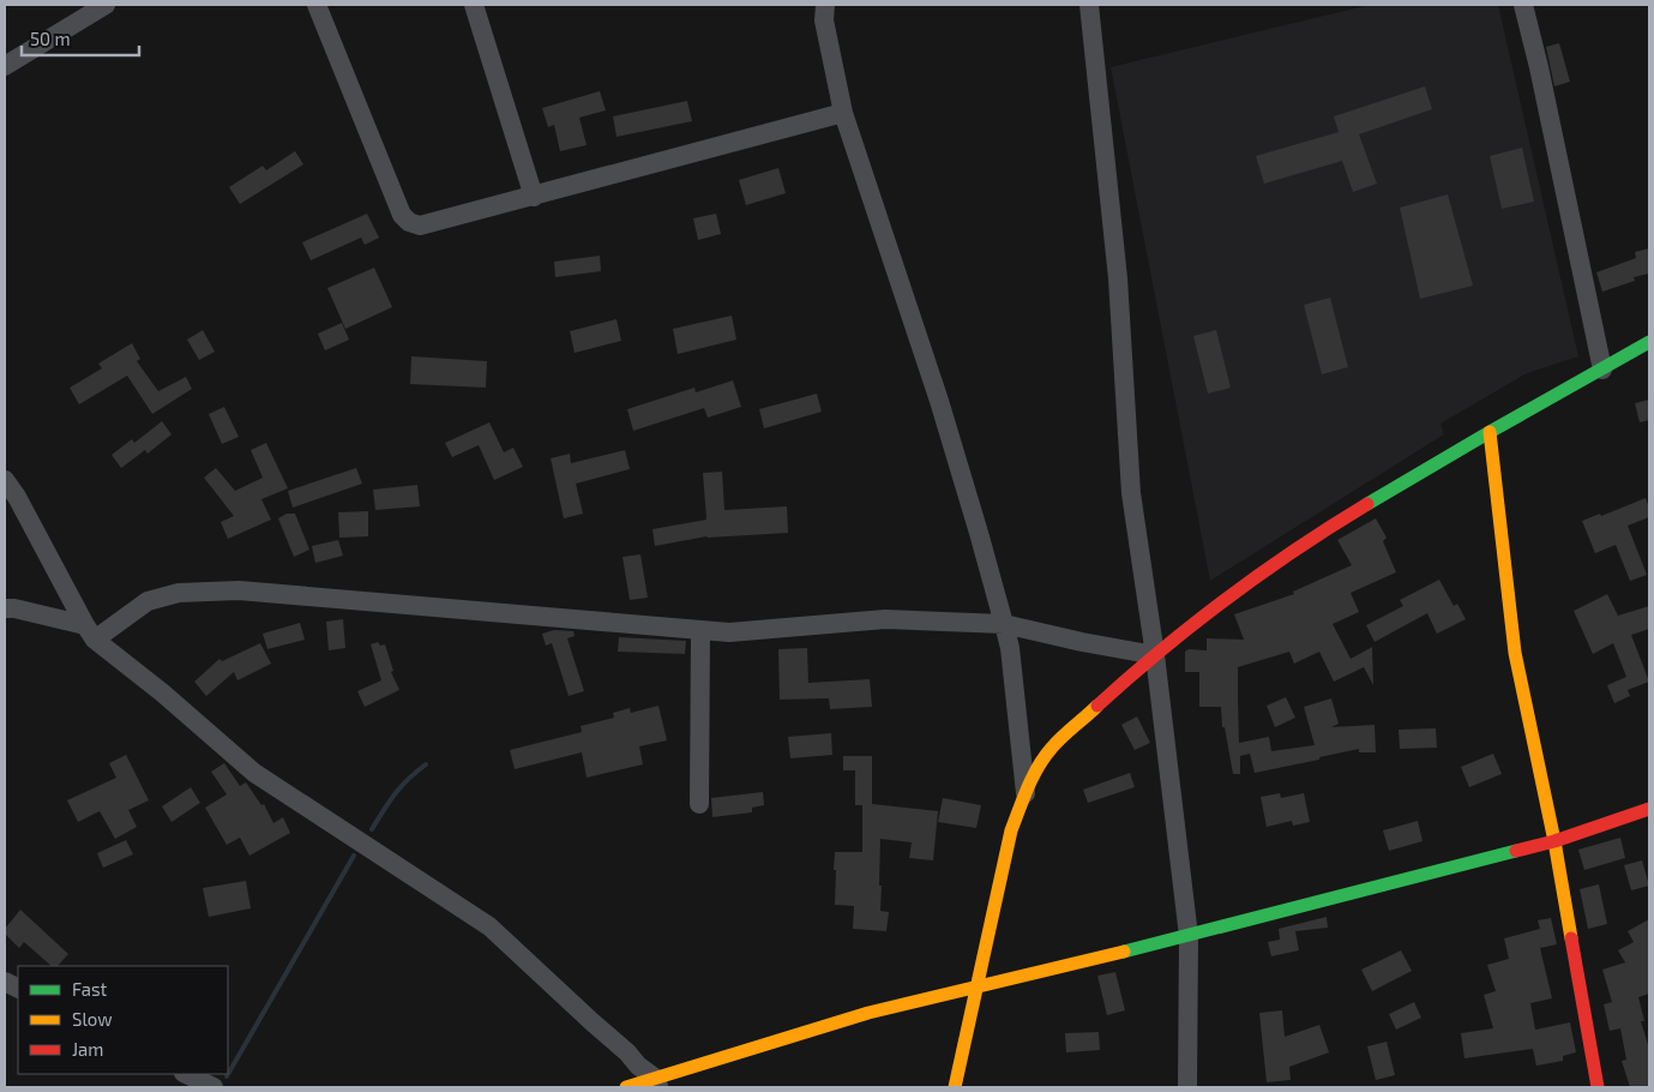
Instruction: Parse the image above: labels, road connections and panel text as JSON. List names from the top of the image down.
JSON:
{
  "legend": ["Fast", "Slow", "Jam"],
  "scale_bar": "50 m"
}
